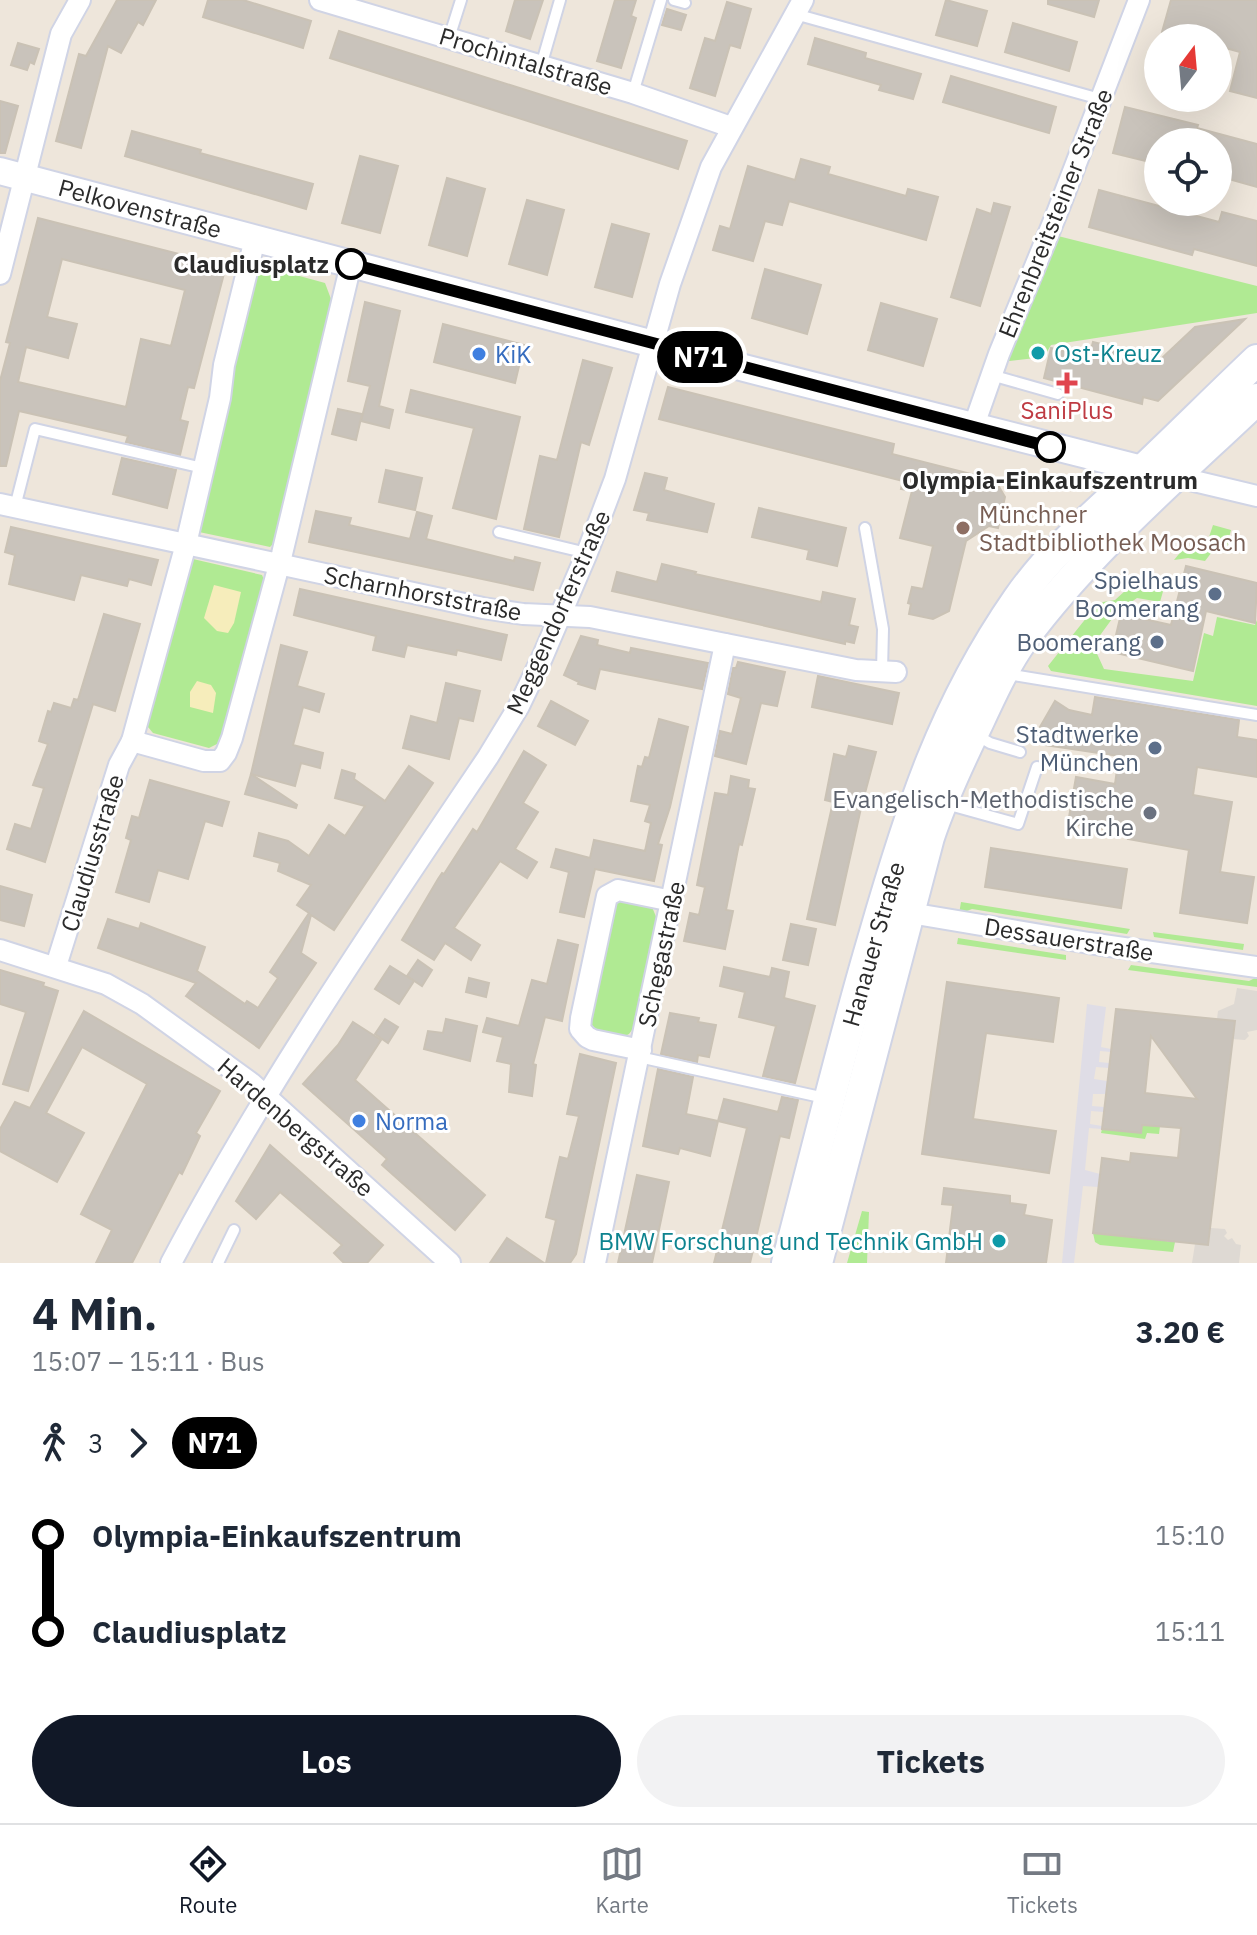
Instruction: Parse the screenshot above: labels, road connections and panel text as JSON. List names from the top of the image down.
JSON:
{
  "streets": {
    "main road": ["Hanauer Straße"],
    "street": [
      "Prochintalstraße",
      "Pelkovenstraße",
      "Ehrenbreitsteiner Straße",
      "Scharnhorststraße",
      "Meggendorferstraße",
      "Claudiusstraße",
      "Dessauerstraße",
      "Schegastraße",
      "Hardenbergstraße"
    ]
  },
  "crossings": [
    ["Prochintalstraße", "Meggendorferstraße"],
    ["Pelkovenstraße", "Ehrenbreitsteiner Straße"],
    ["Pelkovenstraße", "Meggendorferstraße"],
    ["Pelkovenstraße", "Hanauer Straße"],
    ["Scharnhorststraße", "Meggendorferstraße"],
    ["Scharnhorststraße", "Schegastraße"],
    ["Meggendorferstraße", "Hardenbergstraße"],
    ["Claudiusstraße", "Hardenbergstraße"],
    ["Dessauerstraße", "Hanauer Straße"]
  ],
  "places": {
    "other": [
      "Claudiusplatz",
      "Ost-Kreuz",
      "KiK",
      "Olympia-Einkaufszentrum",
      "Münchner Stadtbibliothek Moosach",
      "Spielhaus Boomerang",
      "Boomerang",
      "Stadtwerke München",
      "Evangelisch-Methodistische Kirche",
      "Norma",
      "BMW Forschung und Technik GmbH"
    ],
    "health": ["SaniPlus"]
  },
  "lines": ["bus line N71"],
  "north": "top",
  "page": {
    "on_map": "N71",
    "heading": ["4 Min.", "15:07 – 15:11 · Bus", "3.20 €"],
    "legs": ["3", "N71"],
    "list": [
      {
        "name": "Olympia-Einkaufszentrum",
        "value": "15:10"
      },
      {
        "name": "Claudiusplatz",
        "value": "15:11"
      }
    ],
    "buttons": ["Los", "Tickets"],
    "tabs": ["Route", "Karte", "Tickets"]
  }
}
